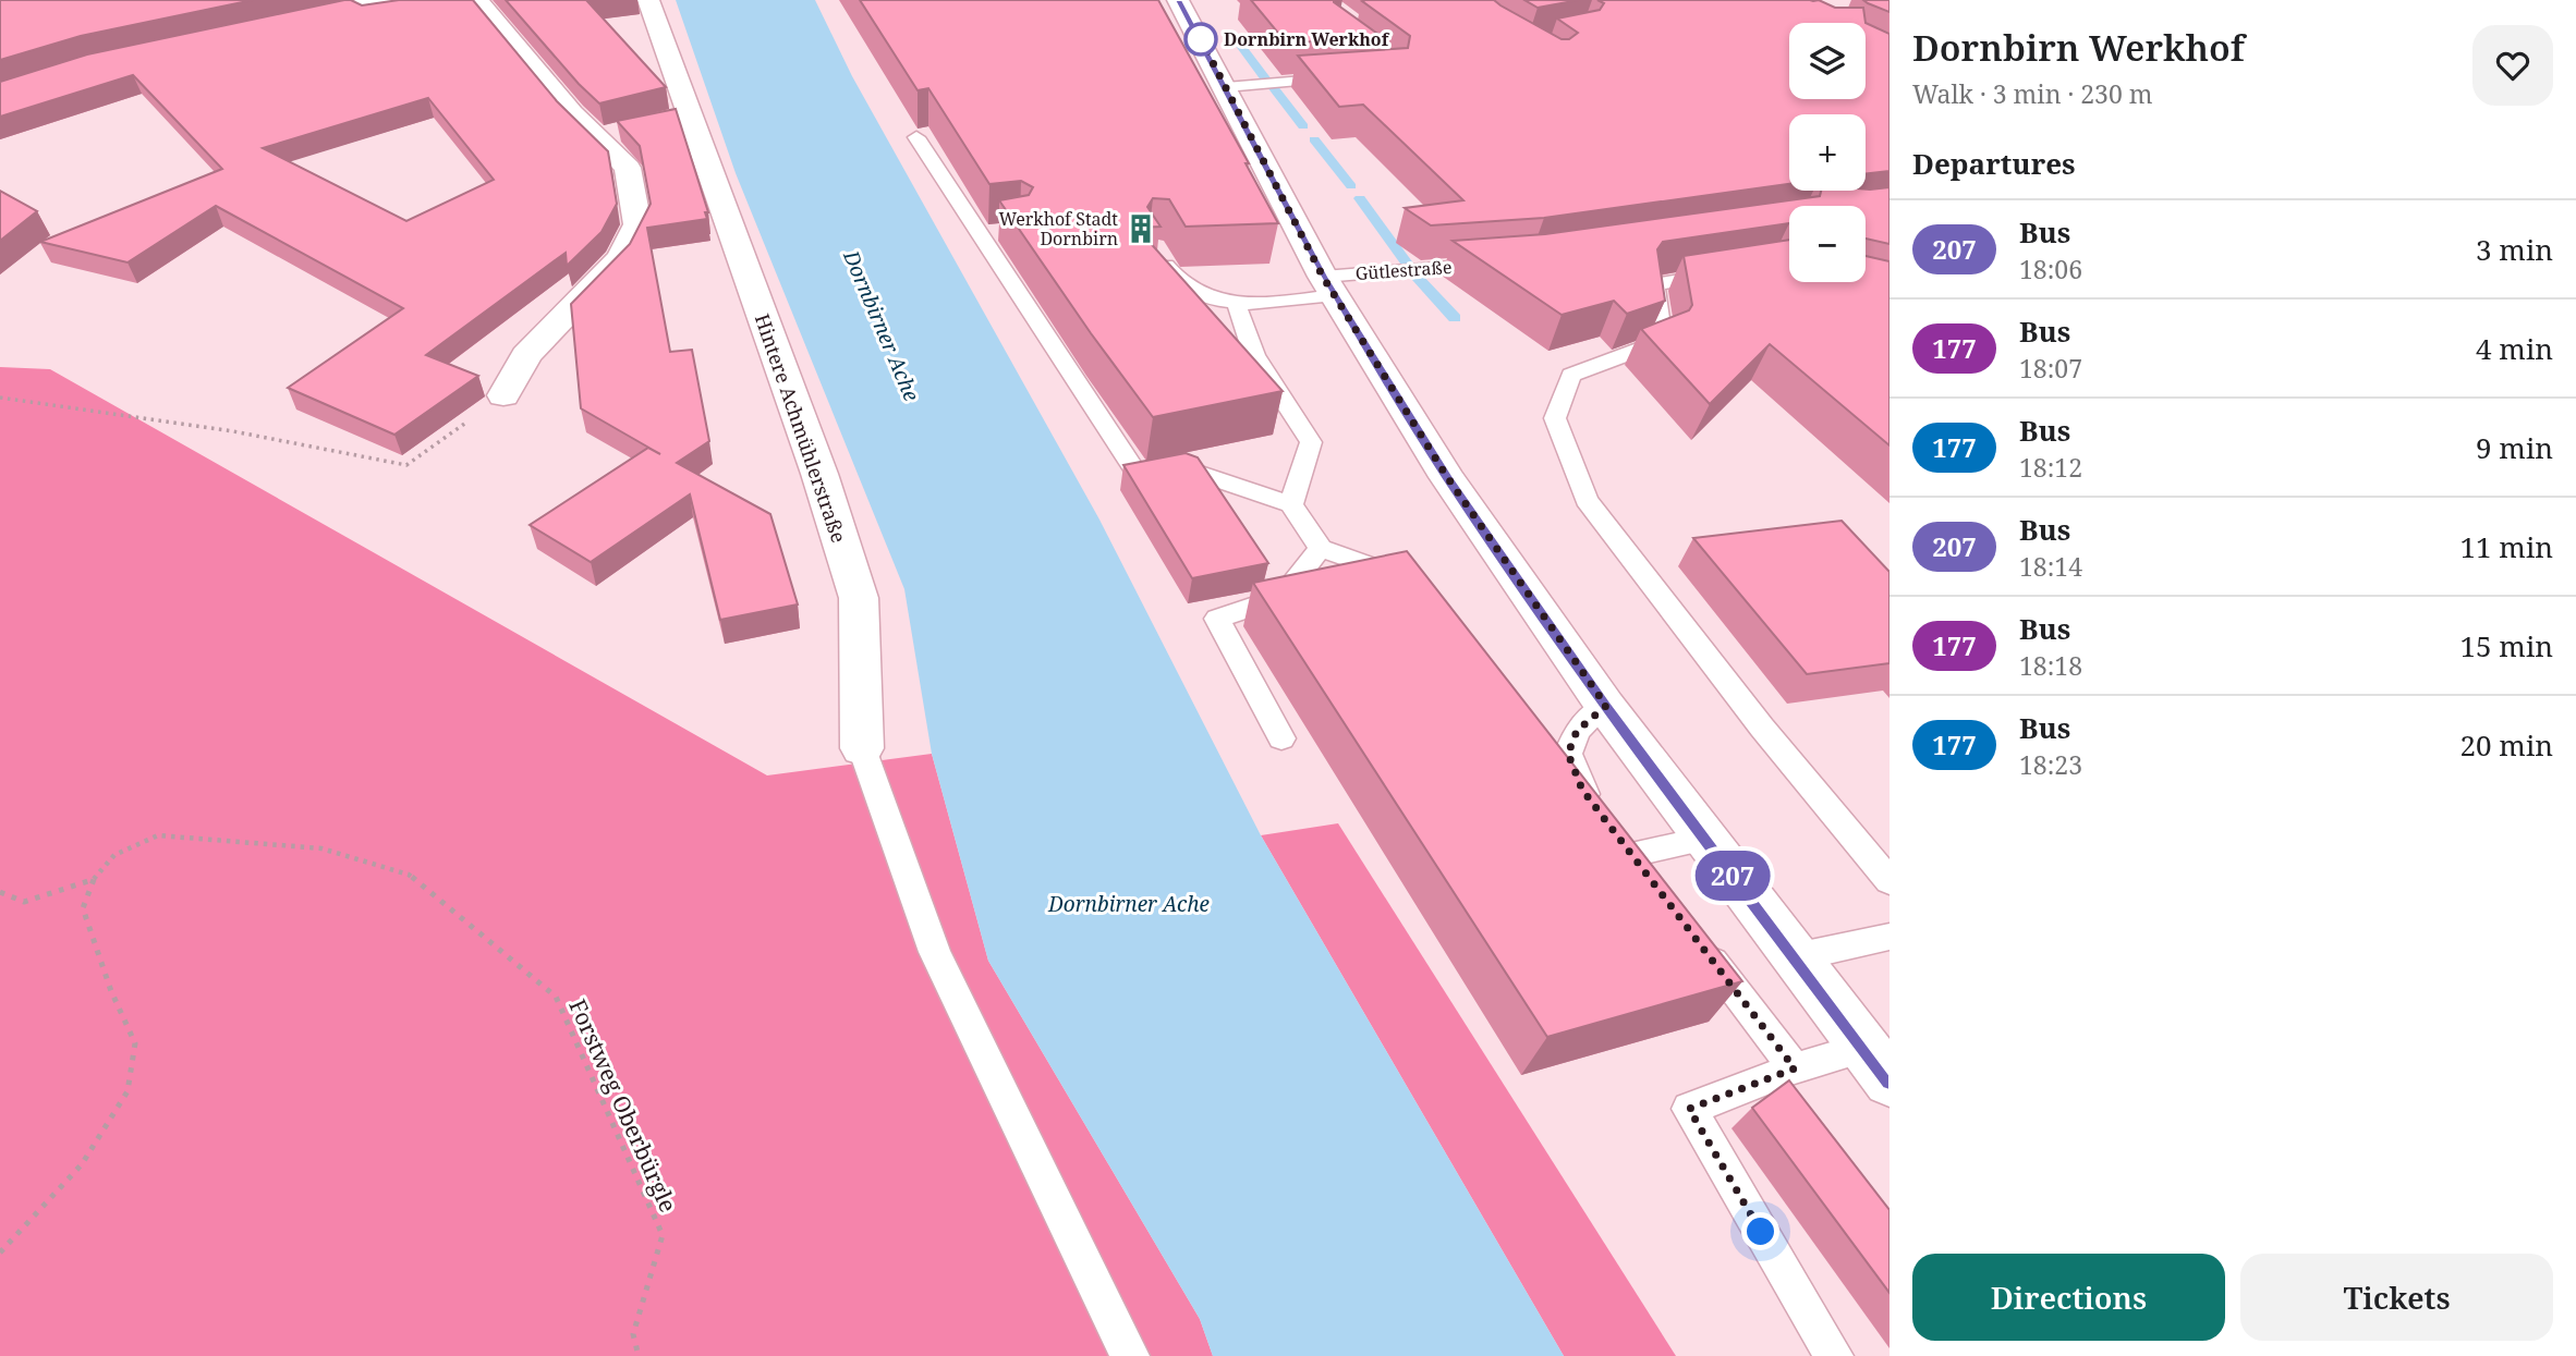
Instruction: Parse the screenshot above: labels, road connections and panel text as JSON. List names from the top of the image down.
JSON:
{
  "streets": {
    "street": ["Gütlestraße", "Hintere Achmühlerstraße"],
    "path": ["Forstweg Oberbürgle"]
  },
  "water": ["Dornbirner Ache"],
  "places": {
    "other": ["Dornbirn Werkhof"],
    "building": ["Werkhof Stadt Dornbirn"]
  },
  "lines": ["bus line 207"],
  "page": {
    "on_map": "207",
    "heading": [
      ["Dornbirn Werkhof", "Walk · 3 min · 230 m"],
      "Departures"
    ],
    "map_buttons": ["+", "−"],
    "list": [
      {
        "mark": "207",
        "name": "Bus",
        "note": "18:06",
        "value": "3 min"
      },
      {
        "mark": "177",
        "name": "Bus",
        "note": "18:07",
        "value": "4 min"
      },
      {
        "mark": "177",
        "name": "Bus",
        "note": "18:12",
        "value": "9 min"
      },
      {
        "mark": "207",
        "name": "Bus",
        "note": "18:14",
        "value": "11 min"
      },
      {
        "mark": "177",
        "name": "Bus",
        "note": "18:18",
        "value": "15 min"
      },
      {
        "mark": "177",
        "name": "Bus",
        "note": "18:23",
        "value": "20 min"
      }
    ],
    "buttons": ["Directions", "Tickets"]
  }
}
